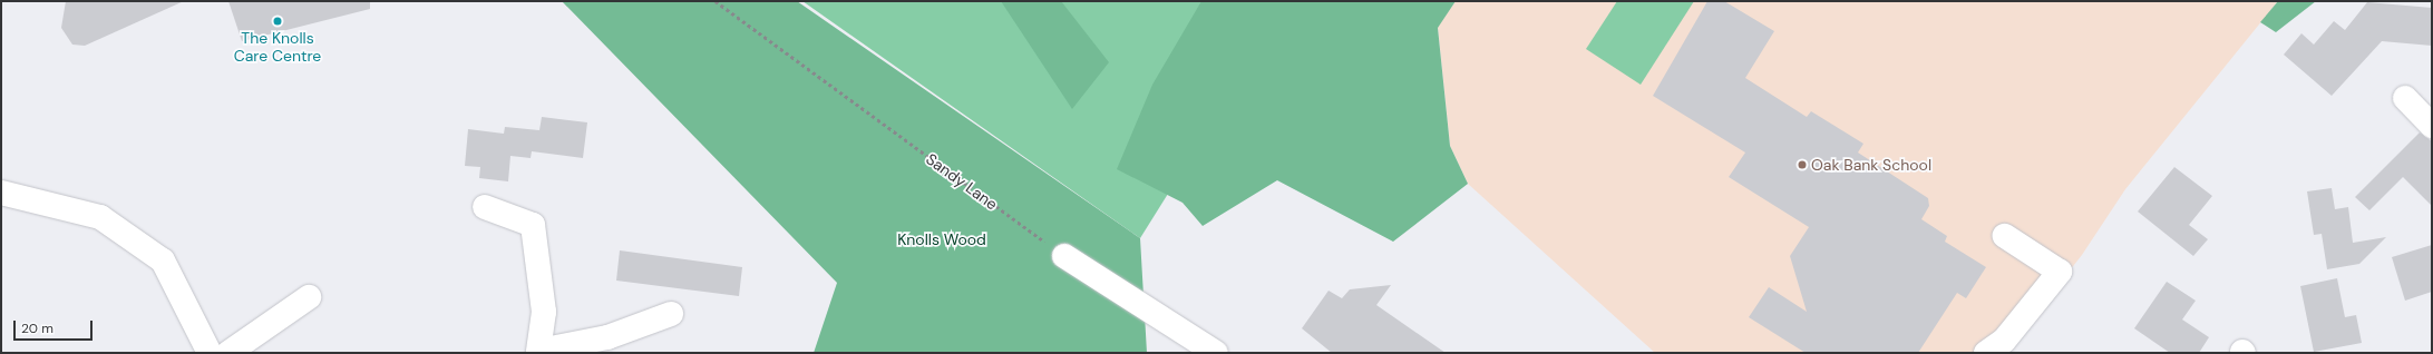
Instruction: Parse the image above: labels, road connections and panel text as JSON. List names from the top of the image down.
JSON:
{
  "streets": {
    "path": ["Sandy Lane"]
  },
  "parks": ["Knolls Wood"],
  "places": ["The Knolls Care Centre", "Oak Bank School"],
  "scale_bar": "20 m"
}
